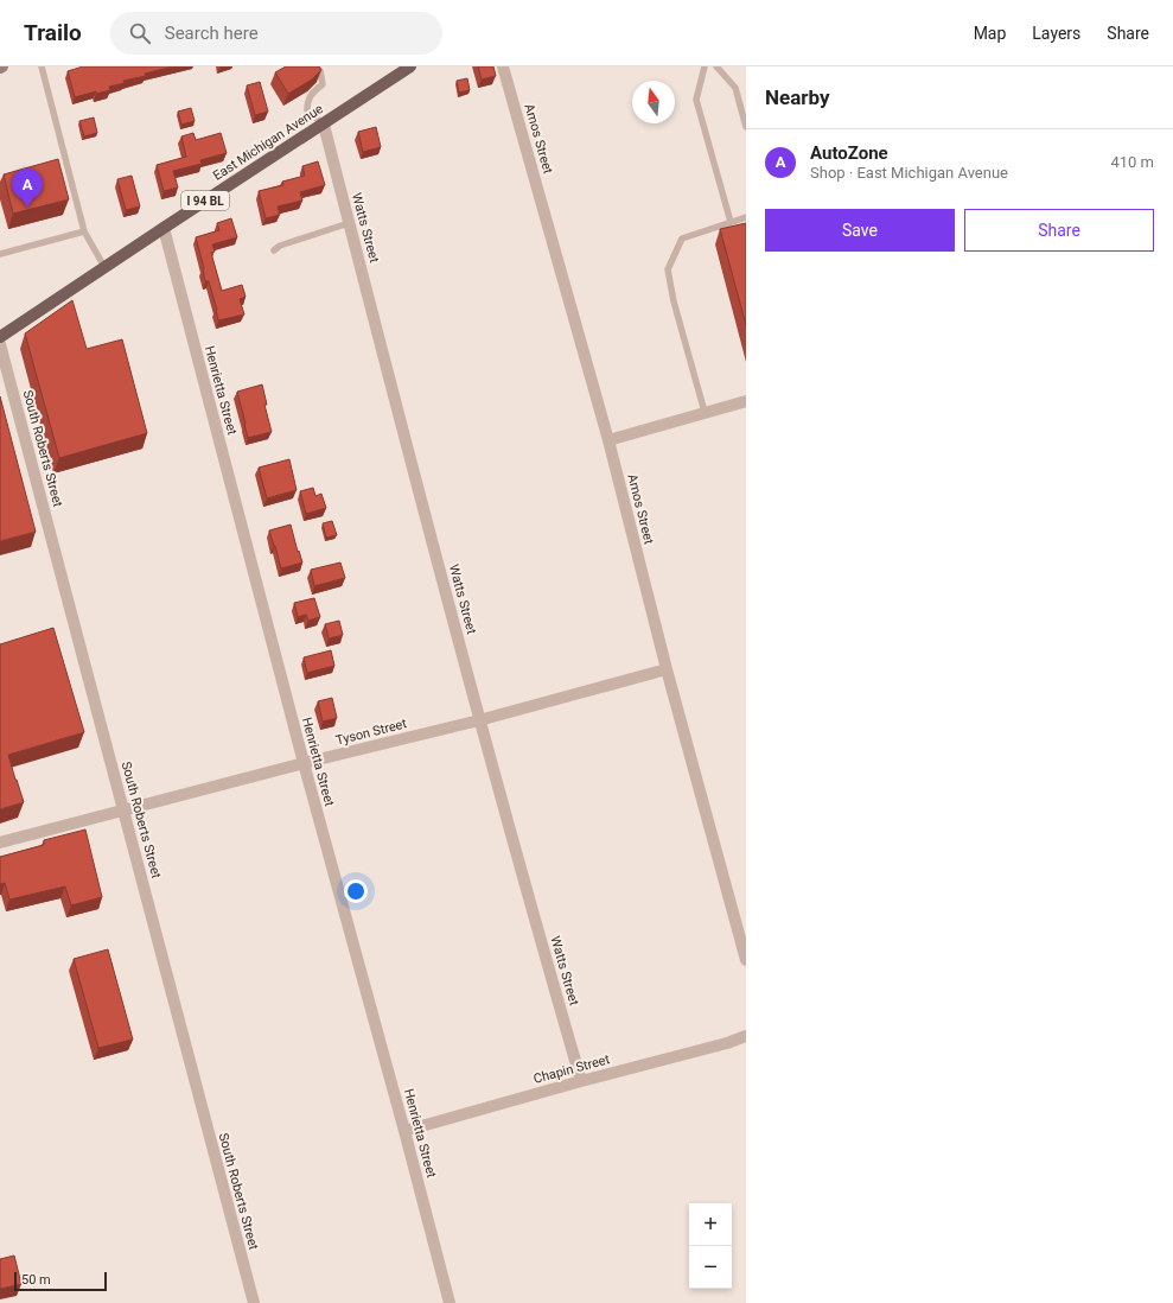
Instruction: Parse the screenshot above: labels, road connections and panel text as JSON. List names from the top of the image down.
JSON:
{
  "streets": {
    "main road": ["East Michigan Avenue", "I 94 BL"],
    "street": [
      "Amos Street",
      "Watts Street",
      "Henrietta Street",
      "South Roberts Street",
      "Tyson Street",
      "Chapin Street"
    ]
  },
  "crossings": [
    ["Amos Street", "Tyson Street"],
    ["East Michigan Avenue", "Watts Street"],
    ["East Michigan Avenue", "Henrietta Street"],
    ["Watts Street", "Tyson Street"],
    ["Watts Street", "Chapin Street"],
    ["Henrietta Street", "Tyson Street"],
    ["Henrietta Street", "Chapin Street"],
    ["South Roberts Street", "Tyson Street"]
  ],
  "scale_bar": "50 m",
  "north": "top",
  "page": {
    "header": "Trailo",
    "search": "Search here",
    "nav": ["Map", "Layers", "Share"],
    "heading": "Nearby",
    "list": [
      {
        "mark": "A",
        "name": "AutoZone",
        "note": "Shop · East Michigan Avenue",
        "value": "410 m"
      }
    ],
    "pins": "A",
    "buttons": ["Save", "Share"],
    "map_buttons": ["+", "−"],
    "scale": "50 m"
  }
}
